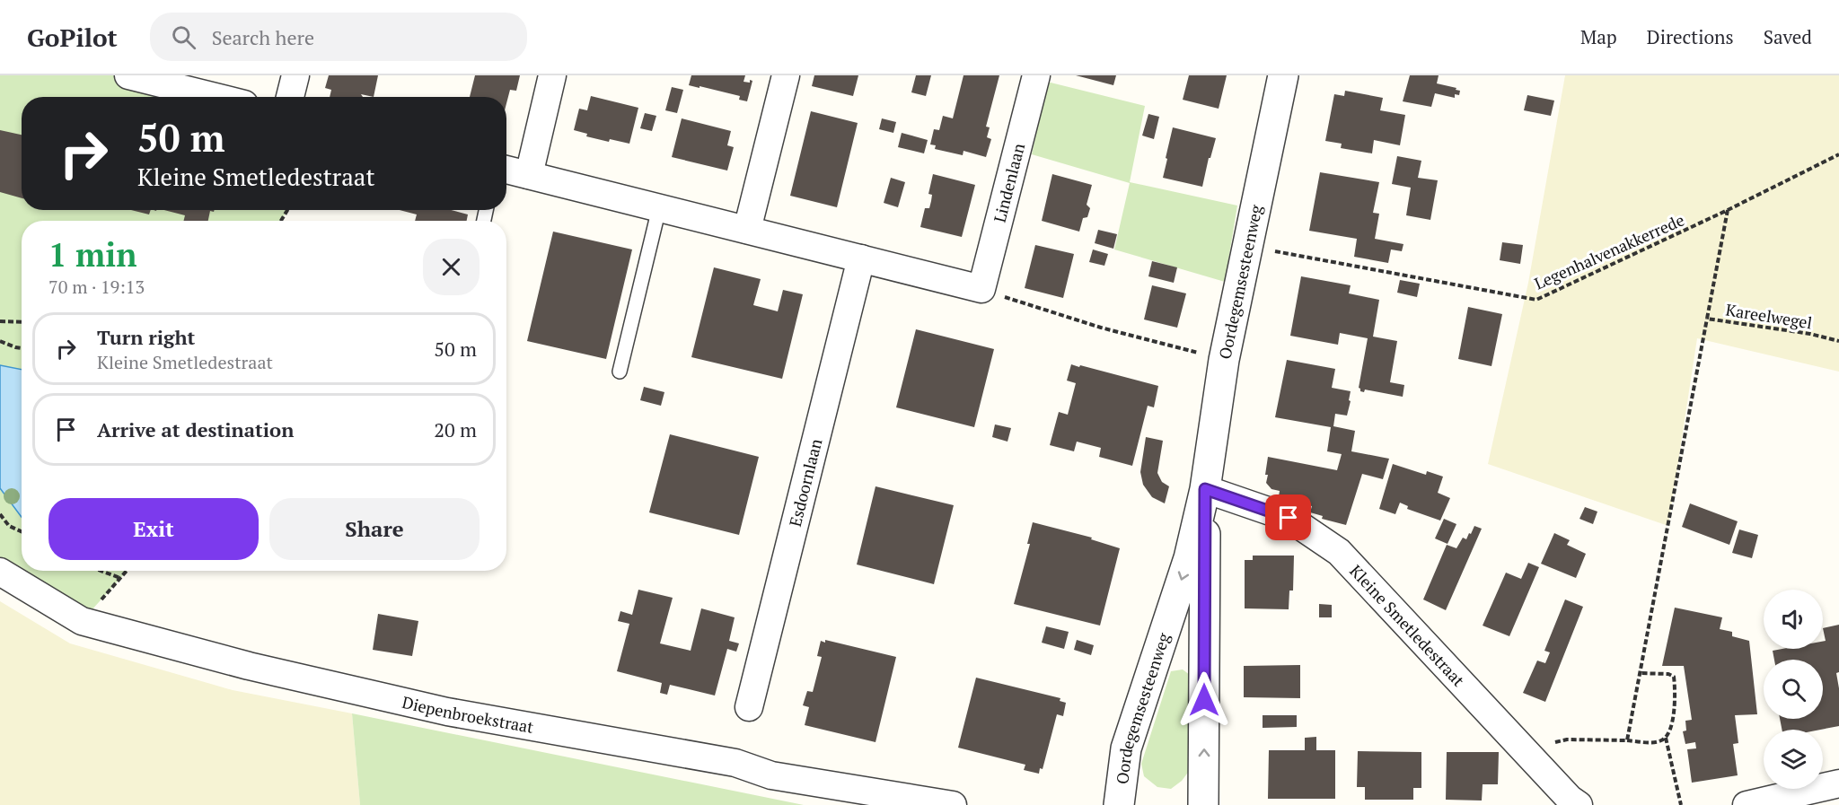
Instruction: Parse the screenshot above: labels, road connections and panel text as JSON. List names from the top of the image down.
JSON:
{
  "streets": {
    "street": [
      "Lindenlaan",
      "Oordegemsesteenweg",
      "Esdoornlaan",
      "Kleine Smetledestraat",
      "Diepenbroekstraat"
    ],
    "path": ["Legenhalvenakkerrede", "Kareelwegel"]
  },
  "crossings": [
    ["Legenhalvenakkerrede", "Oordegemsesteenweg"],
    ["Legenhalvenakkerrede", "Kareelwegel"],
    ["Oordegemsesteenweg", "Kleine Smetledestraat"]
  ],
  "page": {
    "header": "GoPilot",
    "search": "Search here",
    "nav": ["Map", "Directions", "Saved"],
    "turn": ["50 m", "Kleine Smetledestraat"],
    "heading": ["1 min", "70 m · 19:13"],
    "list": [
      {
        "name": "Turn right",
        "note": "Kleine Smetledestraat",
        "value": "50 m"
      },
      {
        "name": "Arrive at destination",
        "value": "20 m"
      }
    ],
    "buttons": ["Exit", "Share"]
  }
}
